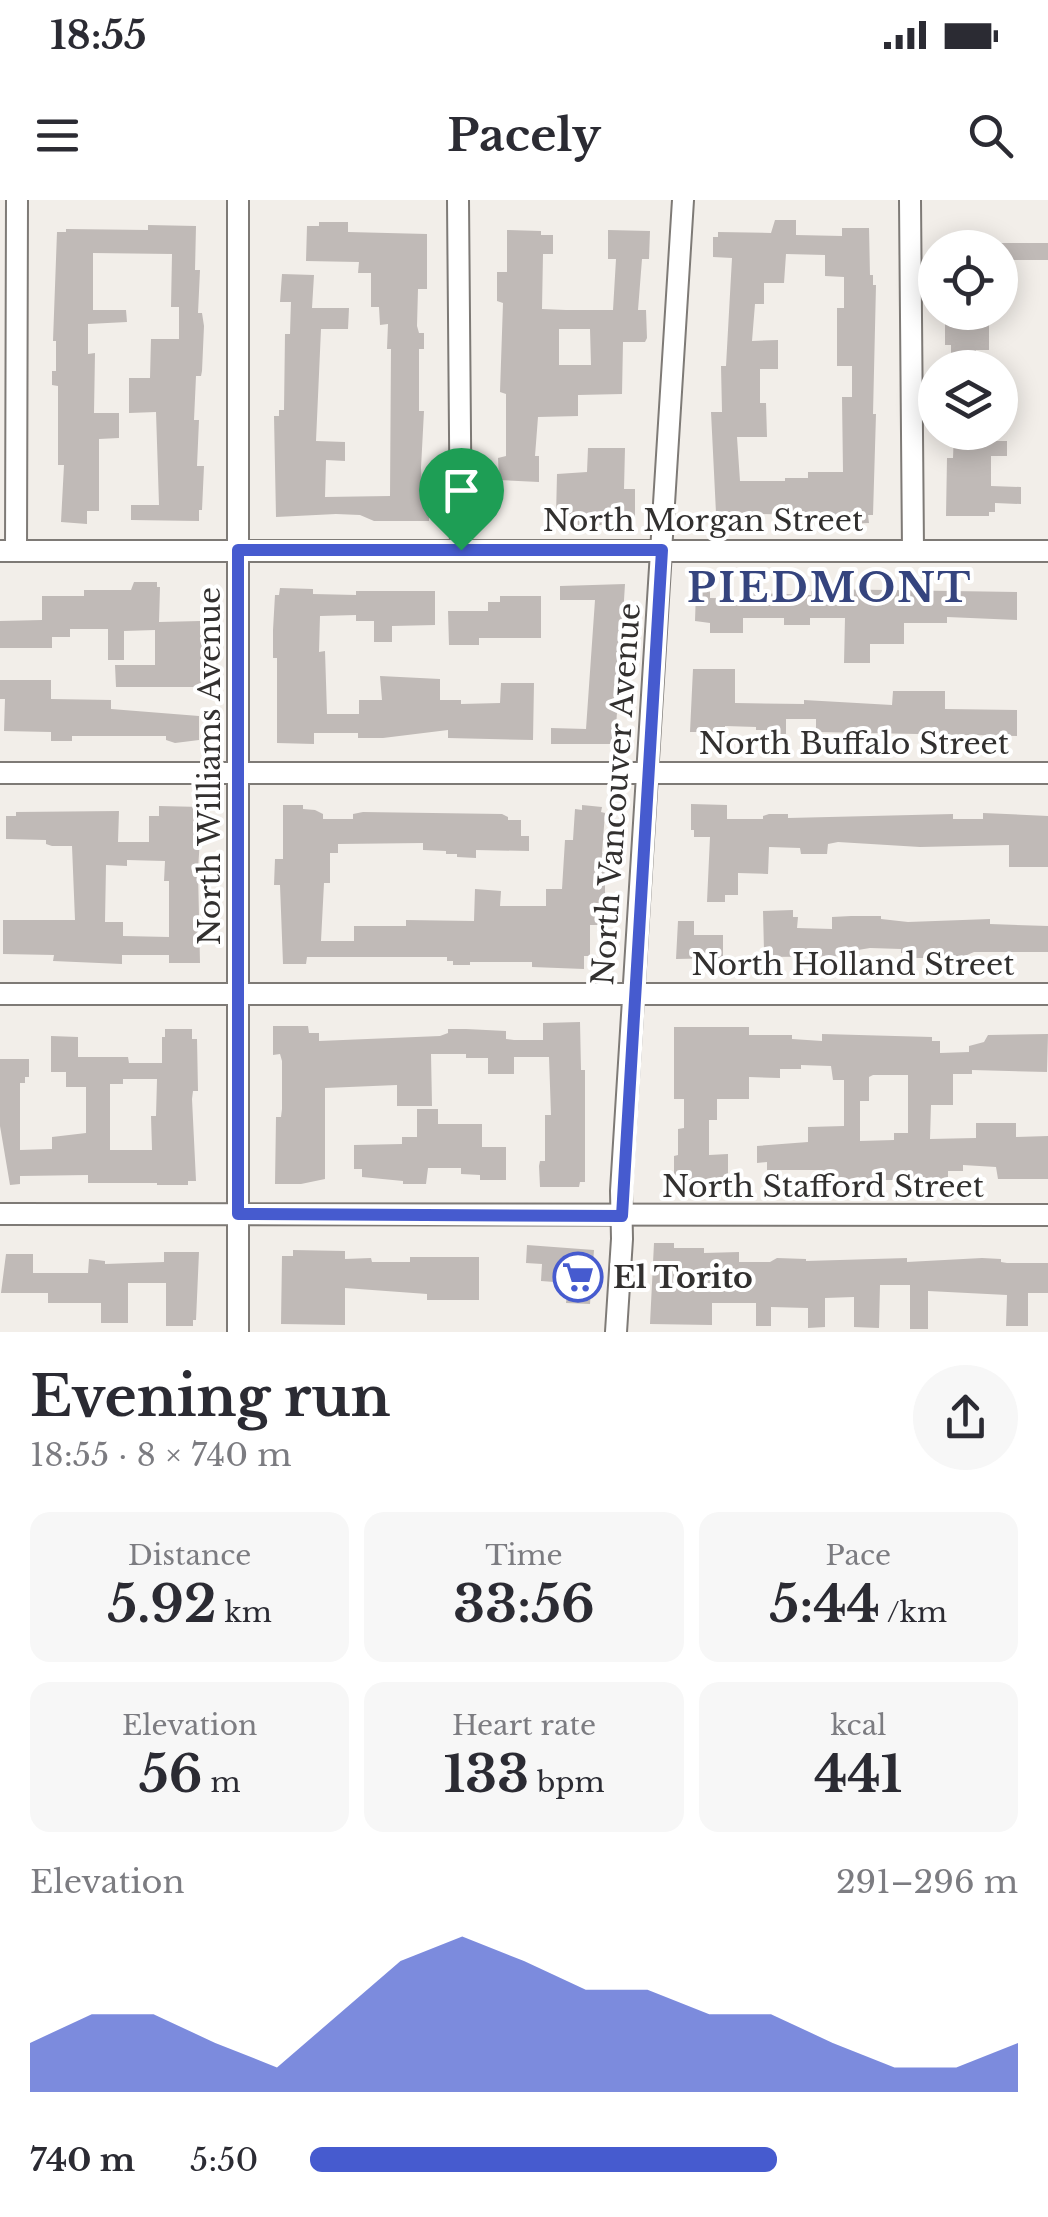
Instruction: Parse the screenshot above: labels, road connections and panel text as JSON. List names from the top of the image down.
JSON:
{
  "streets": {
    "street": [
      "North Morgan Street",
      "North Buffalo Street",
      "North Williams Avenue",
      "North Vancouver Avenue",
      "North Holland Street",
      "North Stafford Street"
    ]
  },
  "crossings": [
    ["North Morgan Street", "North Williams Avenue"],
    ["North Morgan Street", "North Vancouver Avenue"],
    ["North Buffalo Street", "North Williams Avenue"],
    ["North Buffalo Street", "North Vancouver Avenue"],
    ["North Williams Avenue", "North Holland Street"],
    ["North Williams Avenue", "North Stafford Street"],
    ["North Vancouver Avenue", "North Holland Street"],
    ["North Vancouver Avenue", "North Stafford Street"]
  ],
  "districts": ["PIEDMONT"],
  "places": {
    "supermarket": ["El Torito"]
  },
  "page": {
    "status": "18:55",
    "header": "Pacely",
    "heading": ["Evening run", "18:55 · 8 × 740 m"],
    "stats": [
      ["Distance", "5.92 km"],
      ["Time", "33:56"],
      ["Pace", "5:44 /km"],
      ["Elevation", "56 m"],
      ["Heart rate", "133 bpm"],
      ["kcal", "441"]
    ],
    "chart": ["Elevation", "291–296 m"],
    "list": [
      {
        "name": "740 m",
        "note": "5:50"
      }
    ]
  }
}
